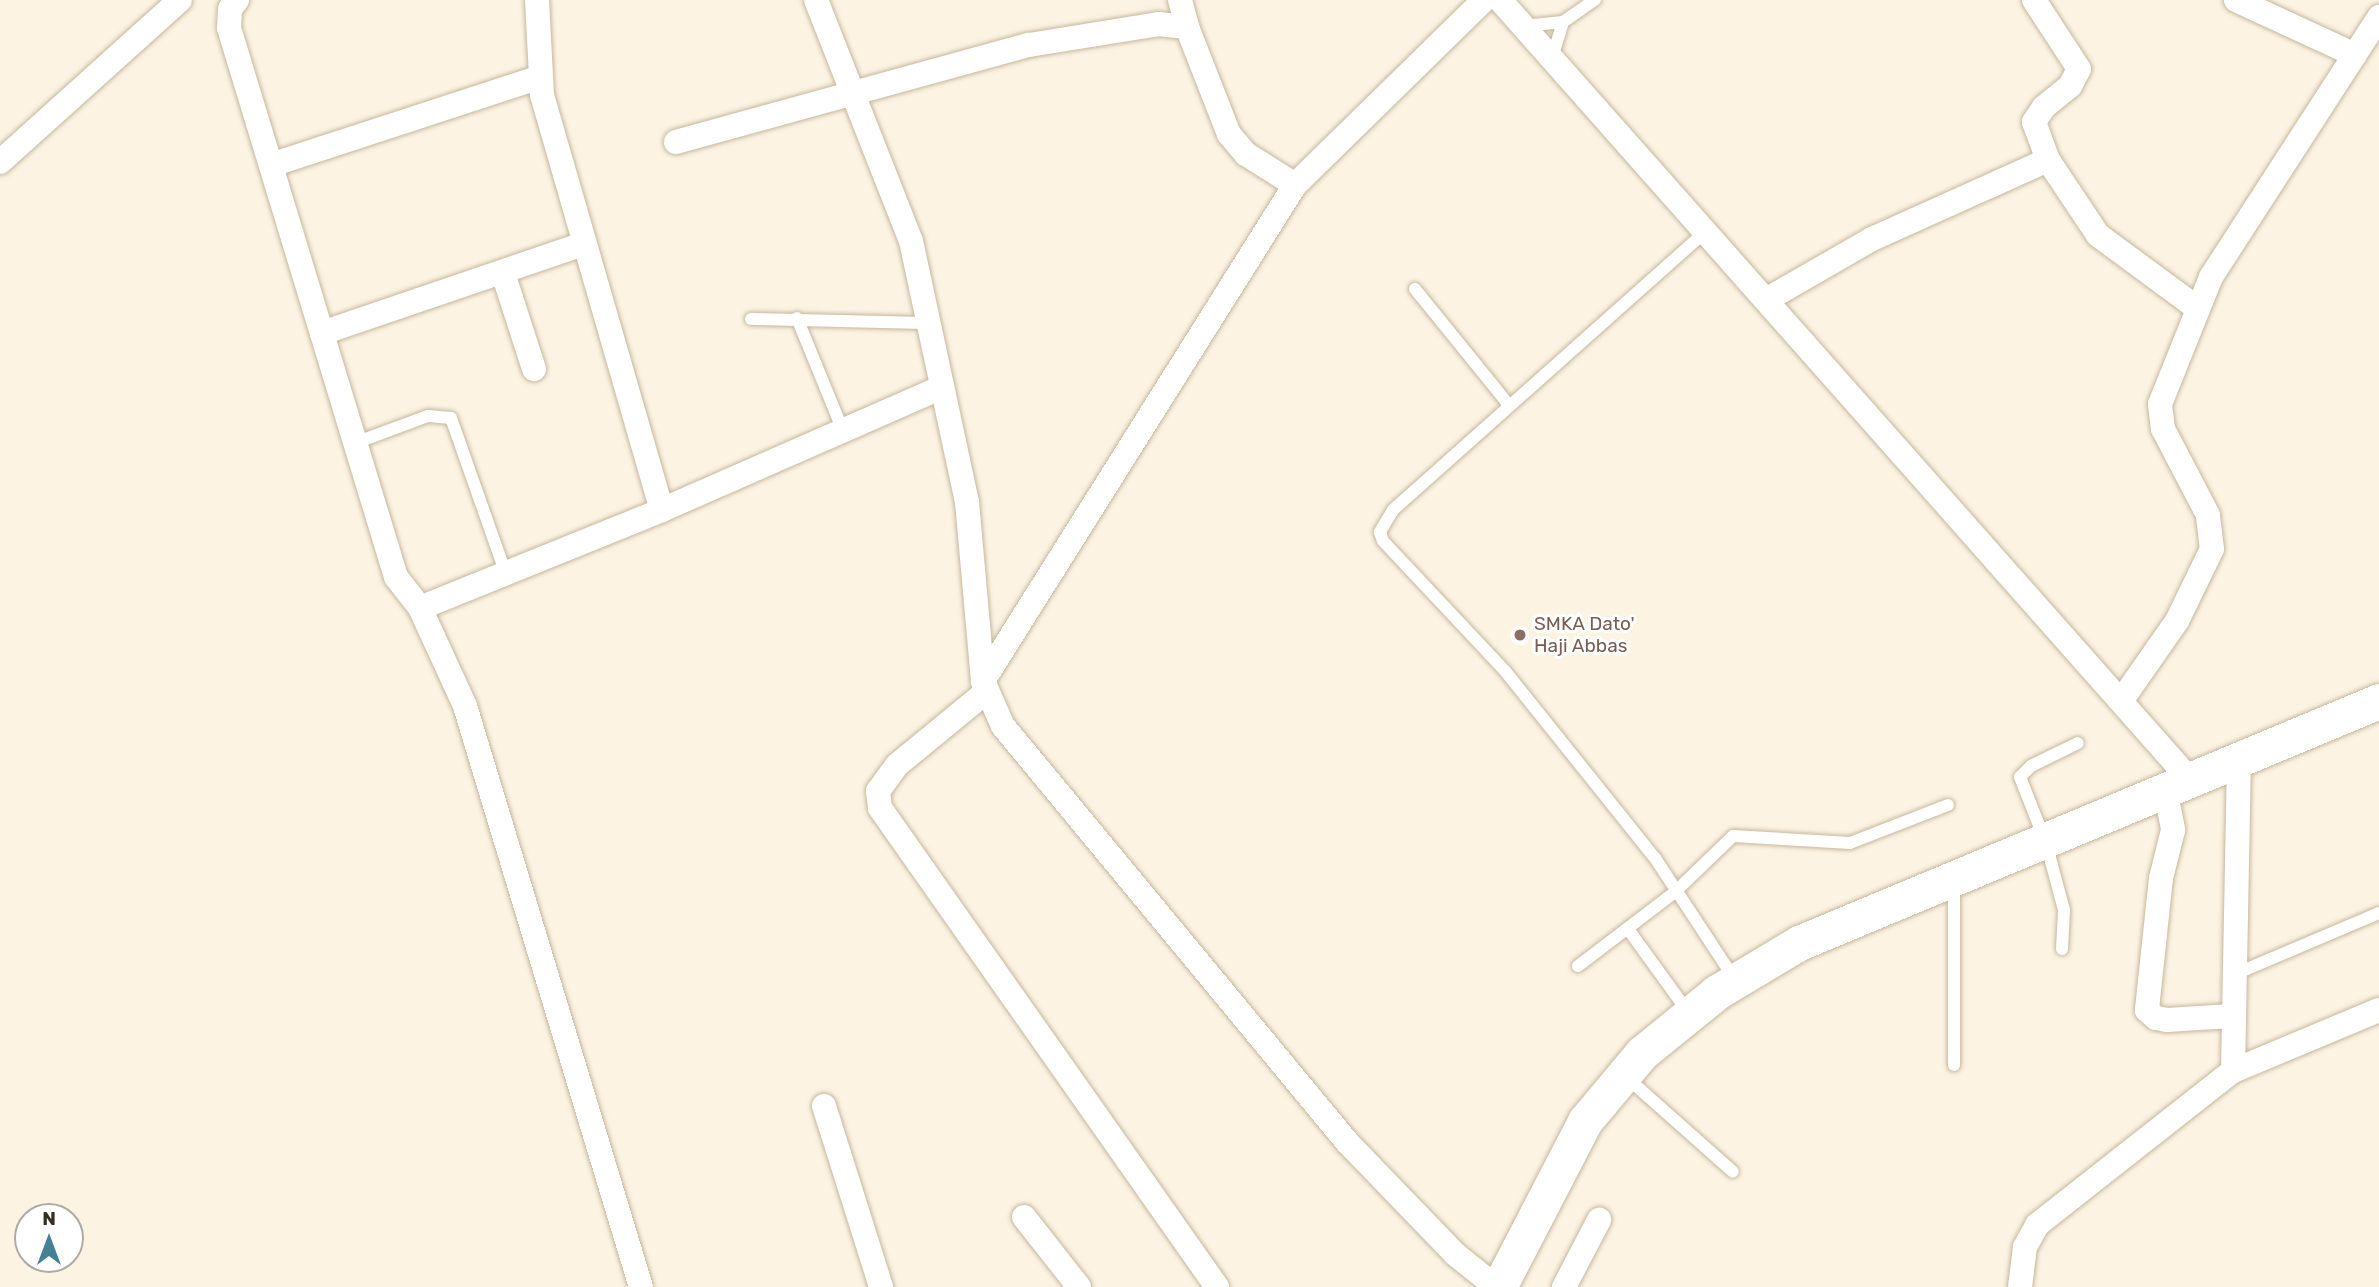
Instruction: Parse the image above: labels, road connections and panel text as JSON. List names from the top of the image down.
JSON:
{
  "places": ["SMKA Dato' Haji Abbas"],
  "north": "top"
}
